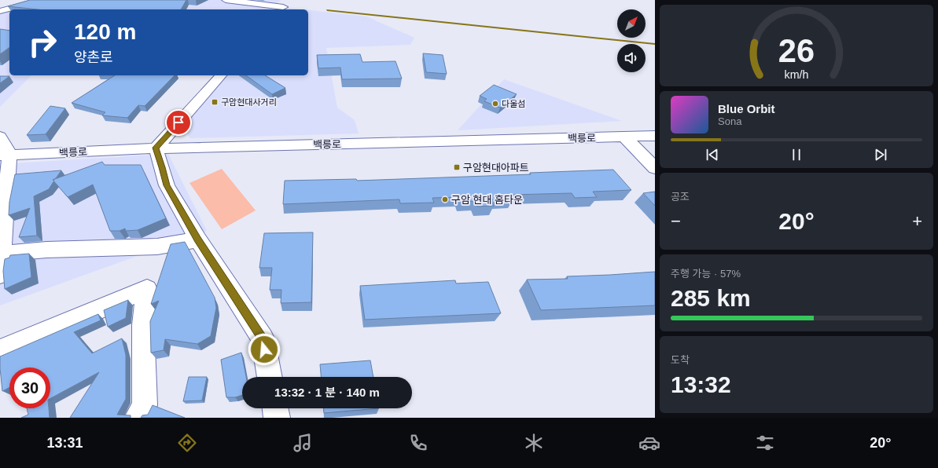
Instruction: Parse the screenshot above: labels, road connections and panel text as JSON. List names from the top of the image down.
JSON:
{
  "streets": {
    "street": ["백릉로"]
  },
  "places": {
    "transit": ["구암현대사거리", "구암현대아파트"],
    "other": ["다울섬", "구암 현대 홈타운"]
  },
  "north": "top right",
  "page": {
    "turn": ["120 m", "양촌로"],
    "song": ["Blue Orbit", "Sona"],
    "tile": [
      "공조",
      ["주행 가능 · 57%", "285 km"],
      ["도착", "13:32"]
    ],
    "heat": ["−", "20°", "+"],
    "limit": "30",
    "trip": "13:32 · 1 분 · 140 m",
    "tabs": ["13:31", "20°"],
    "gauge": ["26", "km/h"]
  }
}
